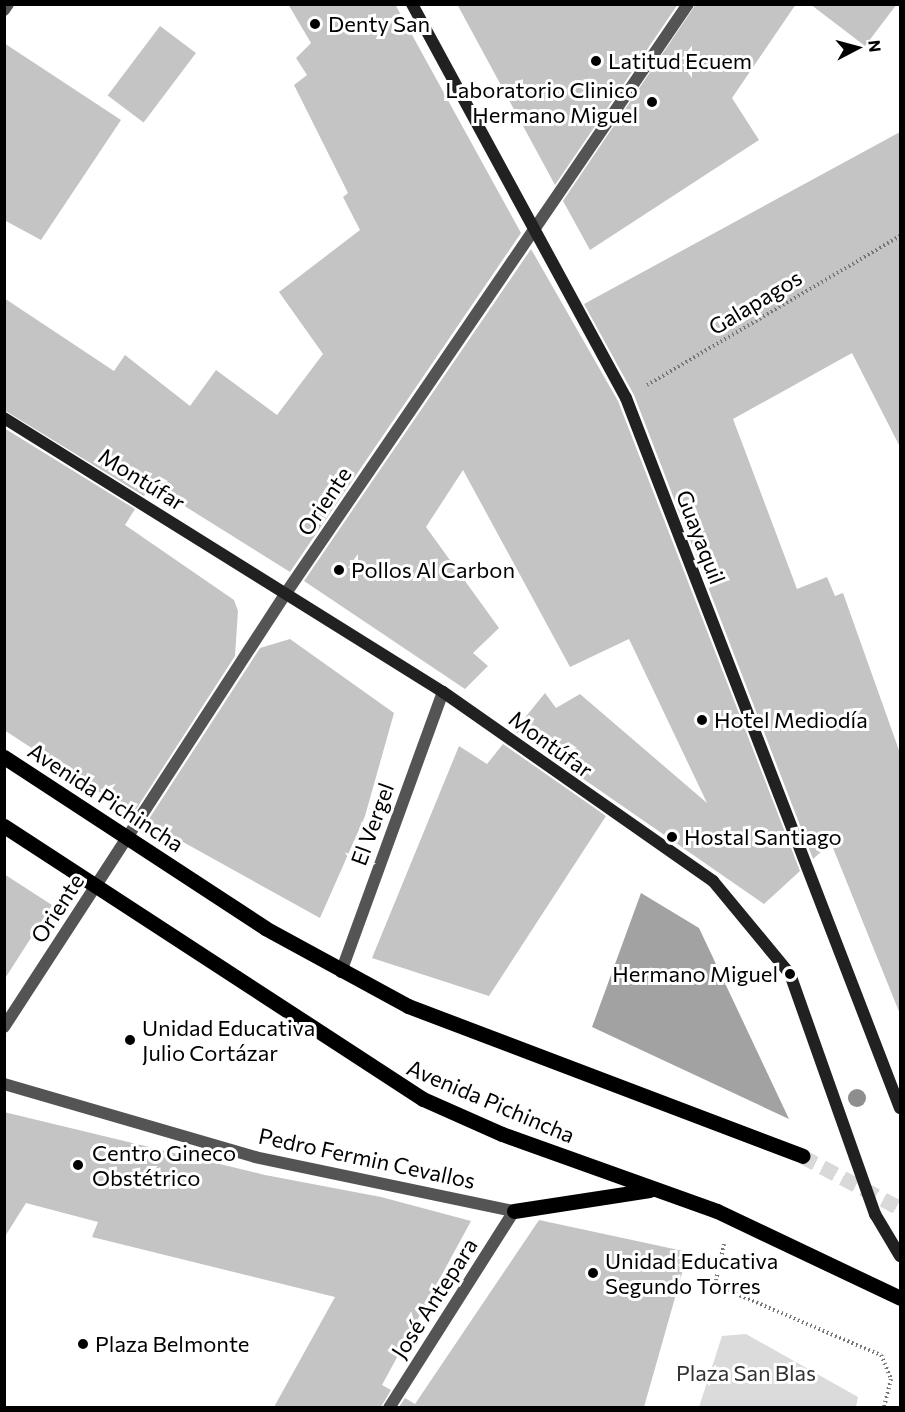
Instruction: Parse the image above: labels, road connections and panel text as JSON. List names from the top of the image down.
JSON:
{
  "streets": {
    "main road": ["Avenida Pichincha"],
    "street": [
      "Montúfar",
      "Oriente",
      "Guayaquil",
      "El Vergel",
      "Pedro Fermin Cevallos",
      "José Antepara"
    ],
    "path": ["Galapagos"]
  },
  "crossings": [
    ["Galapagos", "Guayaquil"],
    ["Montúfar", "Oriente"],
    ["Montúfar", "El Vergel"],
    ["Oriente", "Guayaquil"],
    ["Avenida Pichincha", "El Vergel"],
    ["Pedro Fermin Cevallos", "José Antepara"]
  ],
  "parks": ["Plaza San Blas"],
  "places": [
    "Denty San",
    "Latitud Ecuem",
    "Laboratorio Clinico Hermano Miguel",
    "Pollos Al Carbon",
    "Hotel Mediodía",
    "Hostal Santiago",
    "Hermano Miguel",
    "Unidad Educativa Julio Cortázar",
    "Centro Gineco Obstétrico",
    "Unidad Educativa Segundo Torres",
    "Plaza Belmonte"
  ],
  "north": "right"
}
